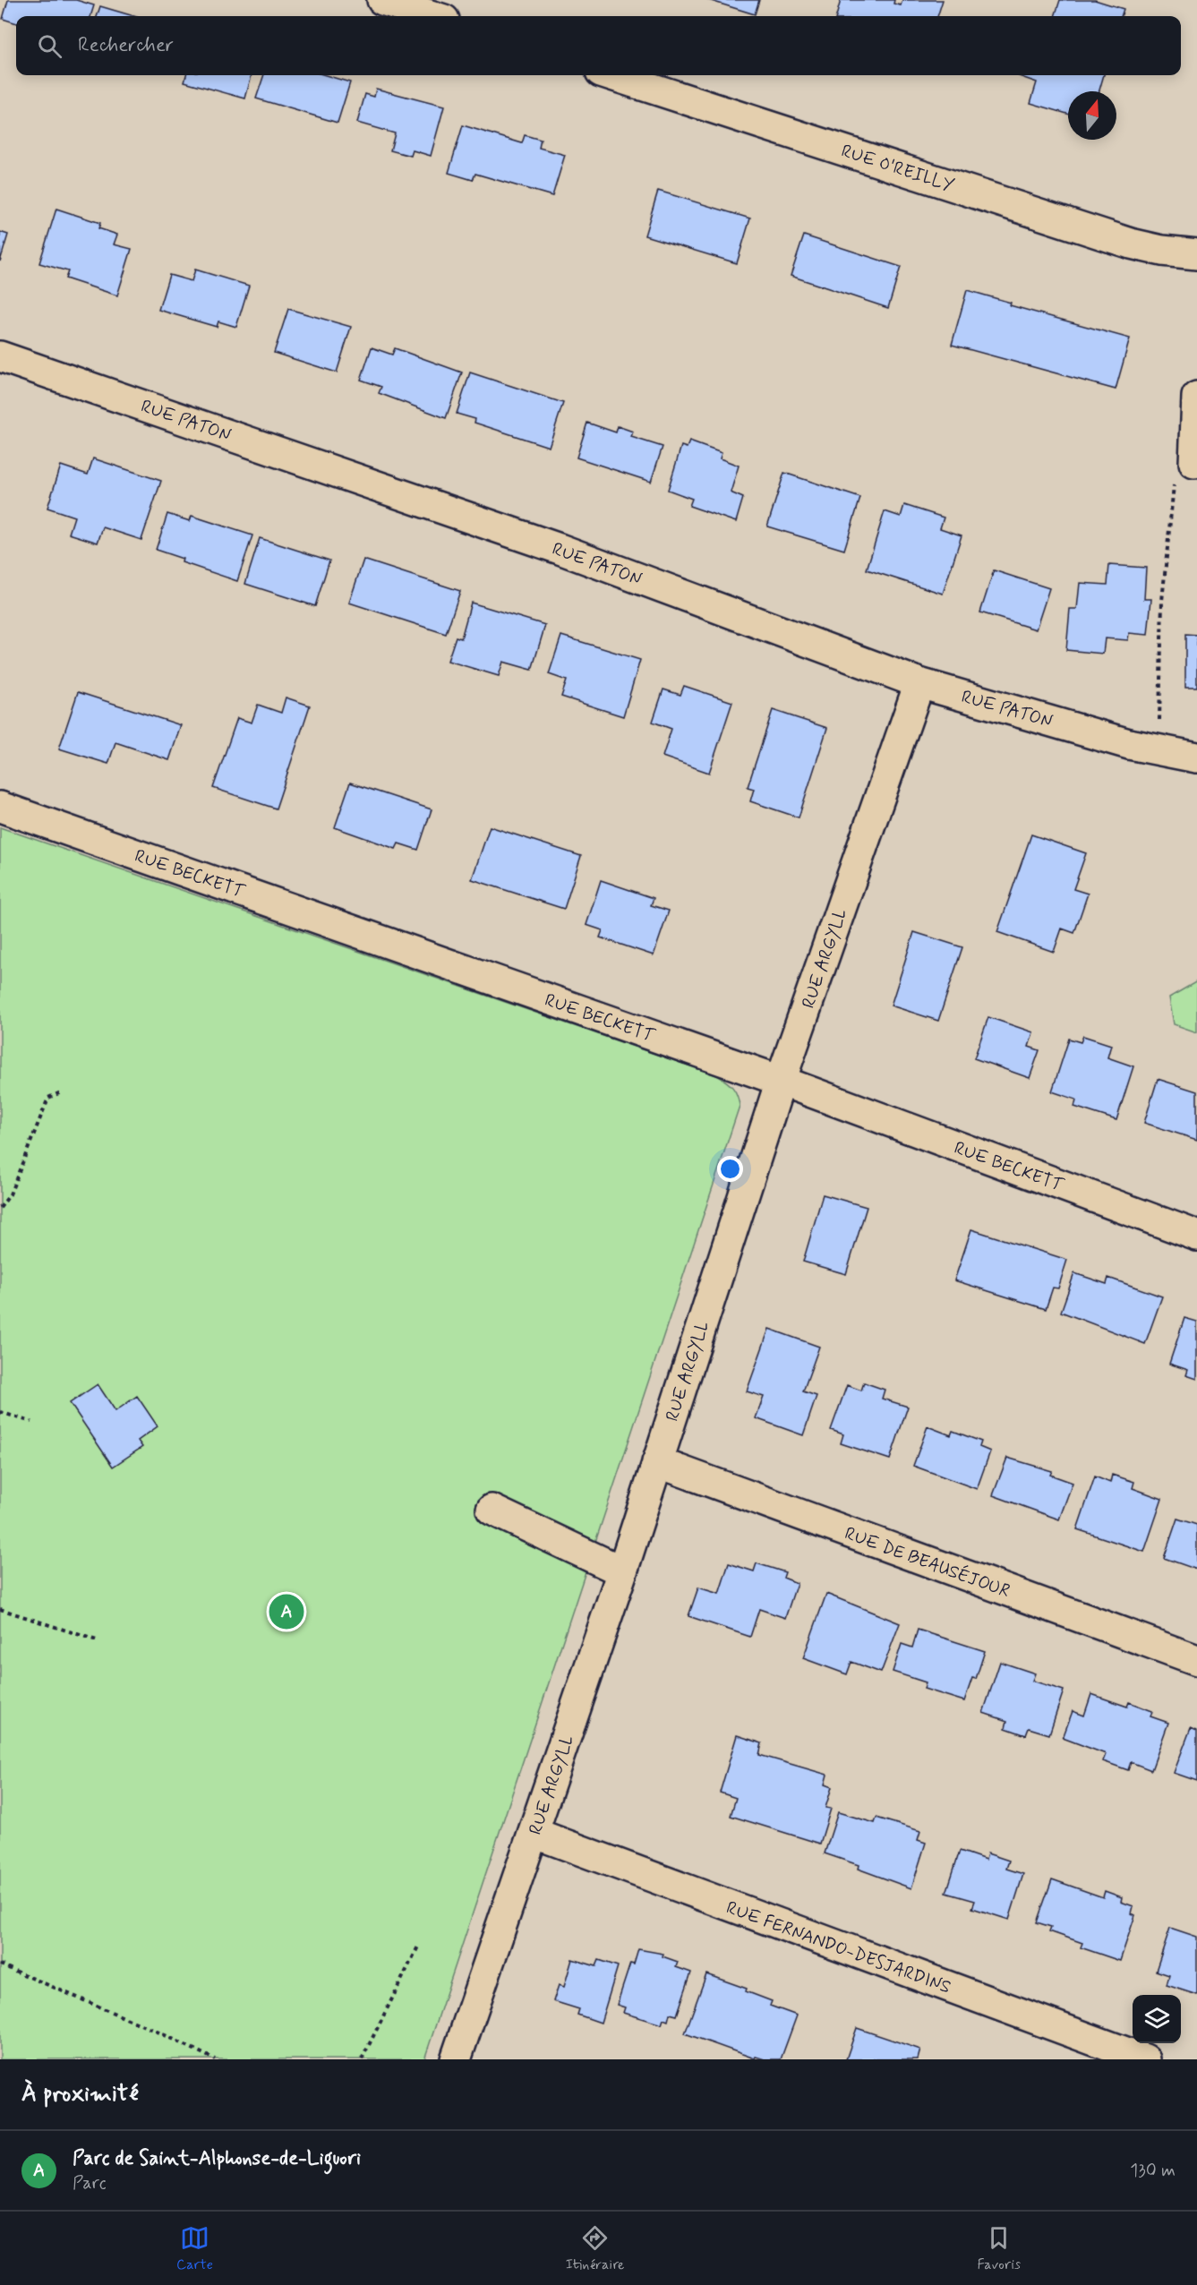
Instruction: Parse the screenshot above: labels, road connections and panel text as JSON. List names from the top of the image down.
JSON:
{
  "streets": {
    "street": [
      "RUE O'REILLY",
      "RUE PATON",
      "RUE BECKETT",
      "RUE ARGYLL",
      "RUE DE BEAUSÉJOUR",
      "RUE FERNANDO-DESJARDINS"
    ]
  },
  "crossings": [
    ["RUE PATON", "RUE ARGYLL"],
    ["RUE BECKETT", "RUE ARGYLL"],
    ["RUE ARGYLL", "RUE DE BEAUSÉJOUR"],
    ["RUE ARGYLL", "RUE FERNANDO-DESJARDINS"]
  ],
  "north": "top",
  "page": {
    "search": "Rechercher",
    "pins": "A",
    "heading": "À proximité",
    "list": [
      {
        "mark": "A",
        "name": "Parc de Saint-Alphonse-de-Liguori",
        "note": "Parc",
        "value": "130 m"
      }
    ],
    "nav": ["Carte", "Itinéraire", "Favoris"]
  }
}
